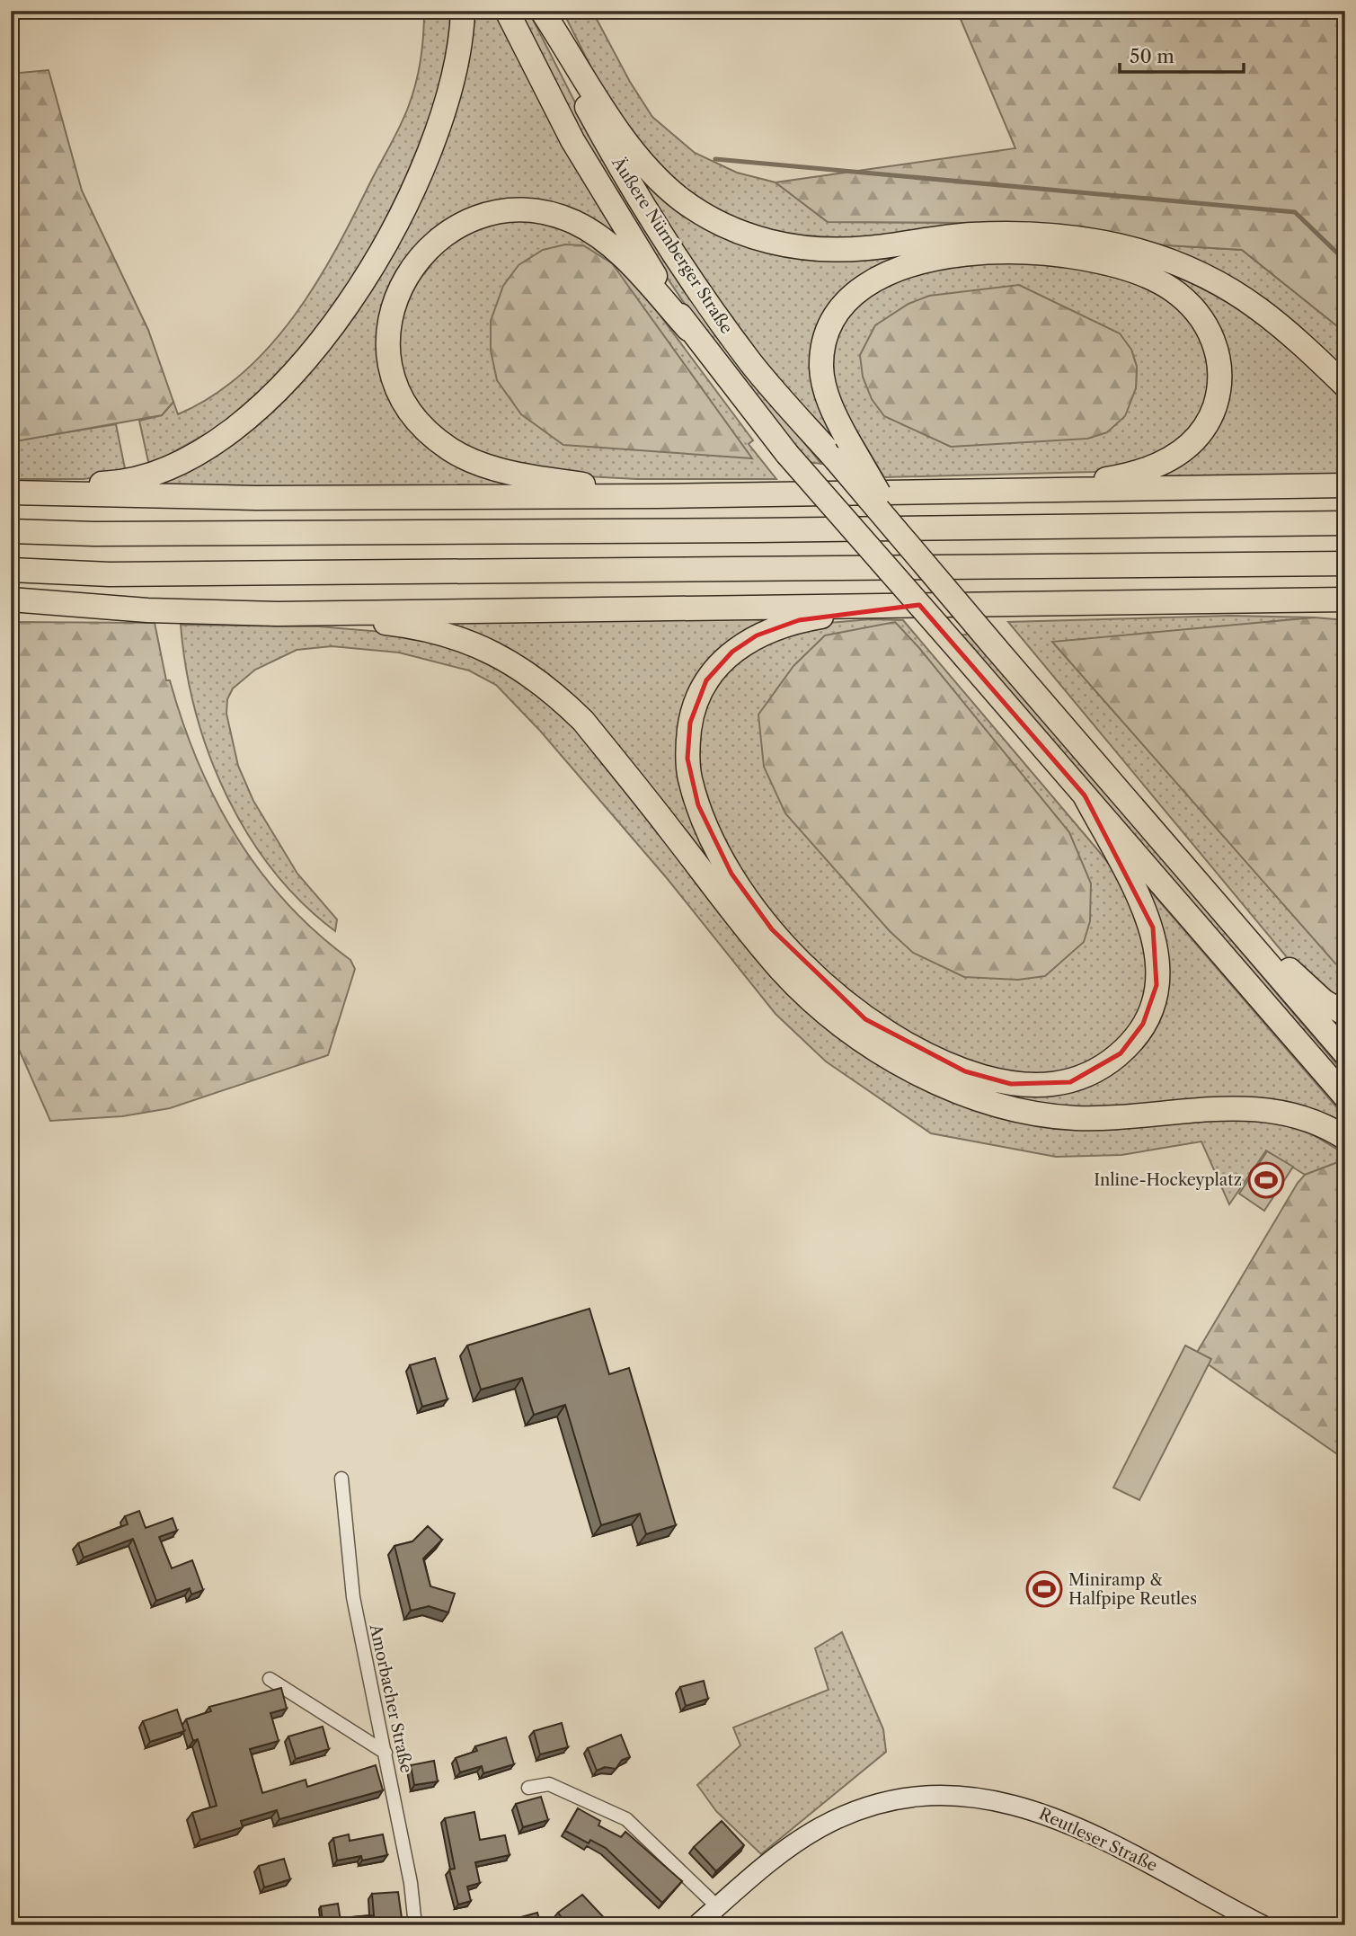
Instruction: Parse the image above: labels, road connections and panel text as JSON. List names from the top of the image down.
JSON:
{
  "streets": {
    "highway": ["Äußere Nürnberger Straße"],
    "street": ["Amorbacher Straße", "Reutleser Straße"]
  },
  "places": {
    "sports": ["Inline-Hockeyplatz", "Miniramp & Halfpipe Reutles"]
  },
  "scale_bar": "50 m"
}
